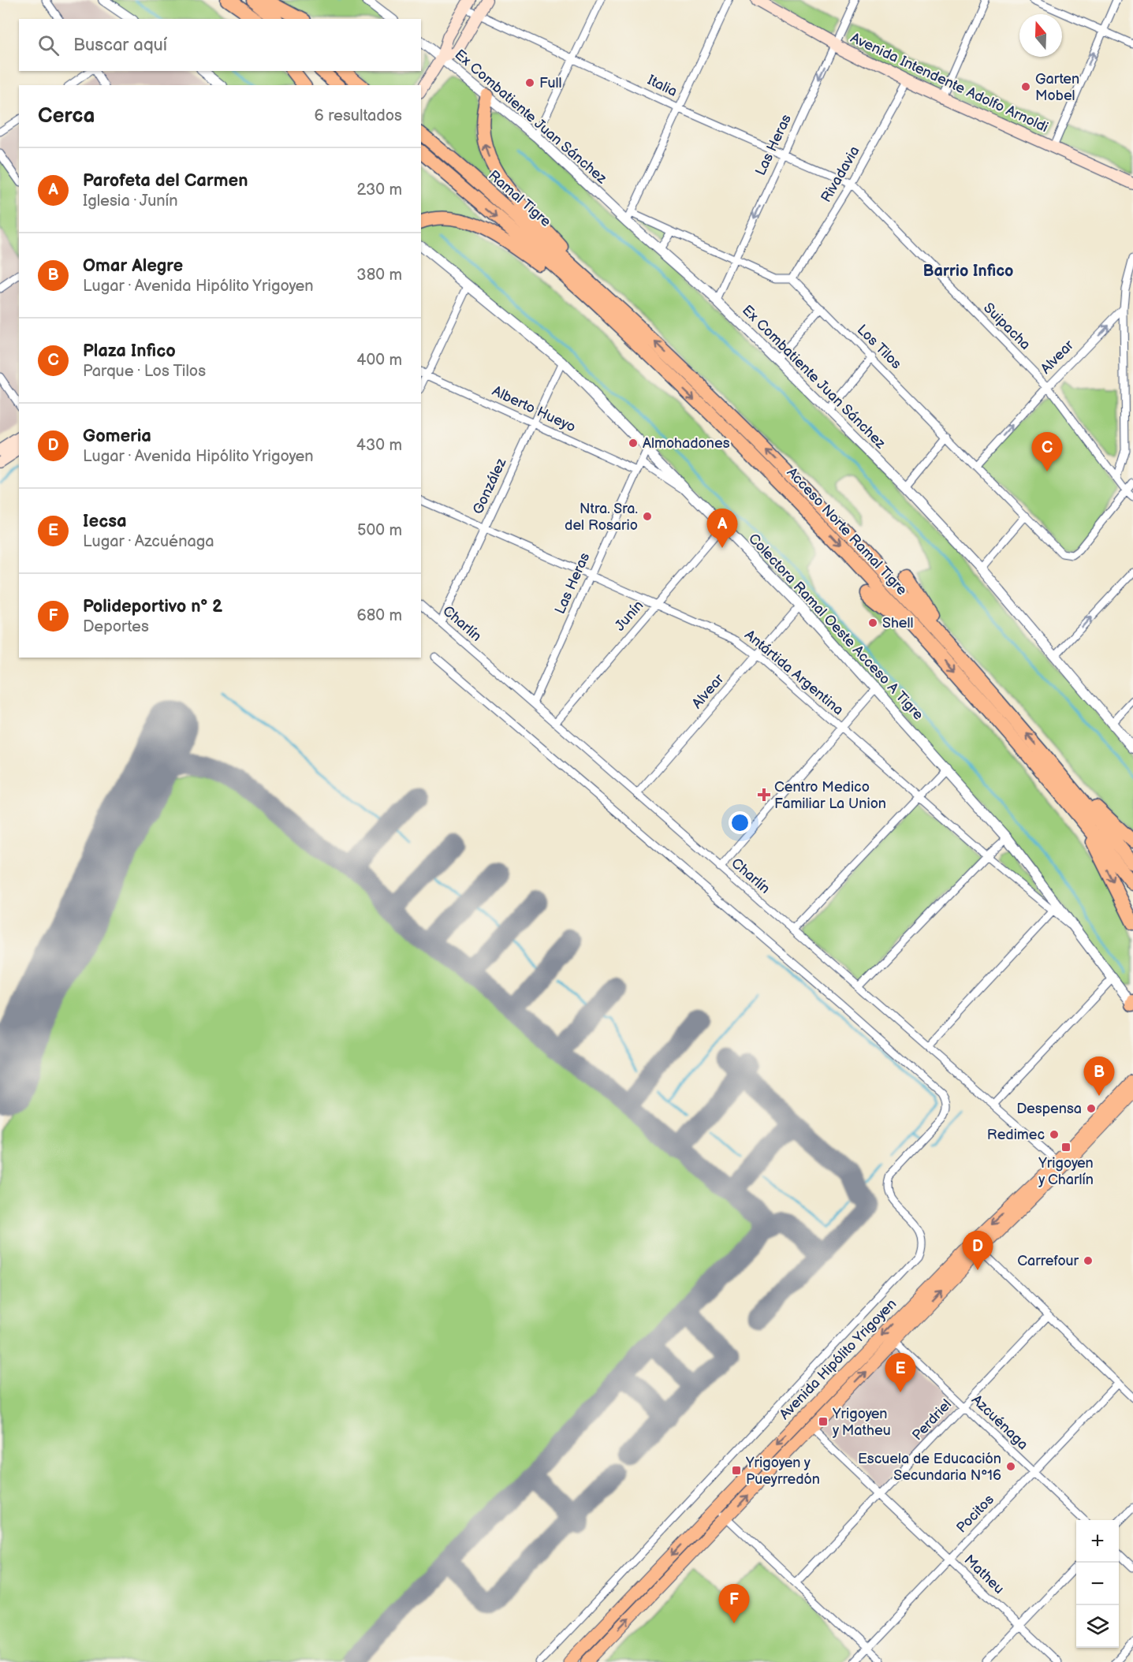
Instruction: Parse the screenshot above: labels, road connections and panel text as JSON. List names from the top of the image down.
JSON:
{
  "streets": {
    "highway": ["Ramal Tigre", "Acceso Norte Ramal Tigre"],
    "main road": ["Avenida Intendente Adolfo Arnoldi", "Avenida Hipólito Yrigoyen"],
    "street": [
      "Italia",
      "Ex Combatiente Juan Sánchez",
      "Las Heras",
      "Rivadavia",
      "Suipacha",
      "Los Tilos",
      "Alvear",
      "Alberto Hueyo",
      "González",
      "Junín",
      "Charlín",
      "Colectora Ramal Oeste Acceso A Tigre",
      "Antártida Argentina",
      "Perdriel",
      "Azcuénaga",
      "Pocitos",
      "Matheu"
    ]
  },
  "crossings": [
    ["Avenida Intendente Adolfo Arnoldi", "Las Heras"],
    ["Avenida Intendente Adolfo Arnoldi", "Rivadavia"],
    ["Italia", "Las Heras"],
    ["Italia", "Rivadavia"],
    ["Italia", "Suipacha"],
    ["Ex Combatiente Juan Sánchez", "Las Heras"],
    ["Las Heras", "Alberto Hueyo"],
    ["Las Heras", "Charlín"],
    ["Las Heras", "Colectora Ramal Oeste Acceso A Tigre"],
    ["Las Heras", "Antártida Argentina"],
    ["Rivadavia", "Suipacha"],
    ["Rivadavia", "Los Tilos"],
    ["Ramal Tigre", "Acceso Norte Ramal Tigre"],
    ["Suipacha", "Los Tilos"],
    ["Suipacha", "Alvear"],
    ["Los Tilos", "Alvear"],
    ["Alvear", "Charlín"],
    ["Alvear", "Colectora Ramal Oeste Acceso A Tigre"],
    ["Alvear", "Antártida Argentina"],
    ["Alberto Hueyo", "González"],
    ["González", "Charlín"],
    ["González", "Colectora Ramal Oeste Acceso A Tigre"],
    ["González", "Antártida Argentina"],
    ["Junín", "Charlín"],
    ["Junín", "Colectora Ramal Oeste Acceso A Tigre"],
    ["Junín", "Antártida Argentina"],
    ["Charlín", "Avenida Hipólito Yrigoyen"],
    ["Colectora Ramal Oeste Acceso A Tigre", "Antártida Argentina"],
    ["Avenida Hipólito Yrigoyen", "Azcuénaga"],
    ["Avenida Hipólito Yrigoyen", "Matheu"],
    ["Perdriel", "Azcuénaga"],
    ["Perdriel", "Matheu"],
    ["Azcuénaga", "Pocitos"],
    ["Pocitos", "Matheu"]
  ],
  "one_way": ["Las Heras", "Alvear"],
  "districts": ["Barrio Infico"],
  "places": {
    "other": [
      "Full",
      "Garten Mobel",
      "Almohadones",
      "Ntra. Sra. del Rosario",
      "Shell",
      "Despensa",
      "Redimec",
      "Carrefour",
      "Escuela de Educación Secundaria Nº16"
    ],
    "health": ["Centro Medico Familiar La Union"],
    "transit": ["Yrigoyen y Charlín", "Yrigoyen y Matheu", "Yrigoyen y Pueyrredón"]
  },
  "north": "top",
  "page": {
    "search": "Buscar aquí",
    "heading": ["Cerca", "6 resultados"],
    "list": [
      {
        "mark": "A",
        "name": "Parofeta del Carmen",
        "note": "Iglesia · Junín",
        "value": "230 m"
      },
      {
        "mark": "B",
        "name": "Omar Alegre",
        "note": "Lugar · Avenida Hipólito Yrigoyen",
        "value": "380 m"
      },
      {
        "mark": "C",
        "name": "Plaza Infico",
        "note": "Parque · Los Tilos",
        "value": "400 m"
      },
      {
        "mark": "D",
        "name": "Gomeria",
        "note": "Lugar · Avenida Hipólito Yrigoyen",
        "value": "430 m"
      },
      {
        "mark": "E",
        "name": "Iecsa",
        "note": "Lugar · Azcuénaga",
        "value": "500 m"
      },
      {
        "mark": "F",
        "name": "Polideportivo nº 2",
        "note": "Deportes",
        "value": "680 m"
      }
    ],
    "pins": [
      "C",
      "A",
      "B",
      "D",
      "E",
      "F"
    ],
    "map_buttons": ["+", "−"]
  }
}
